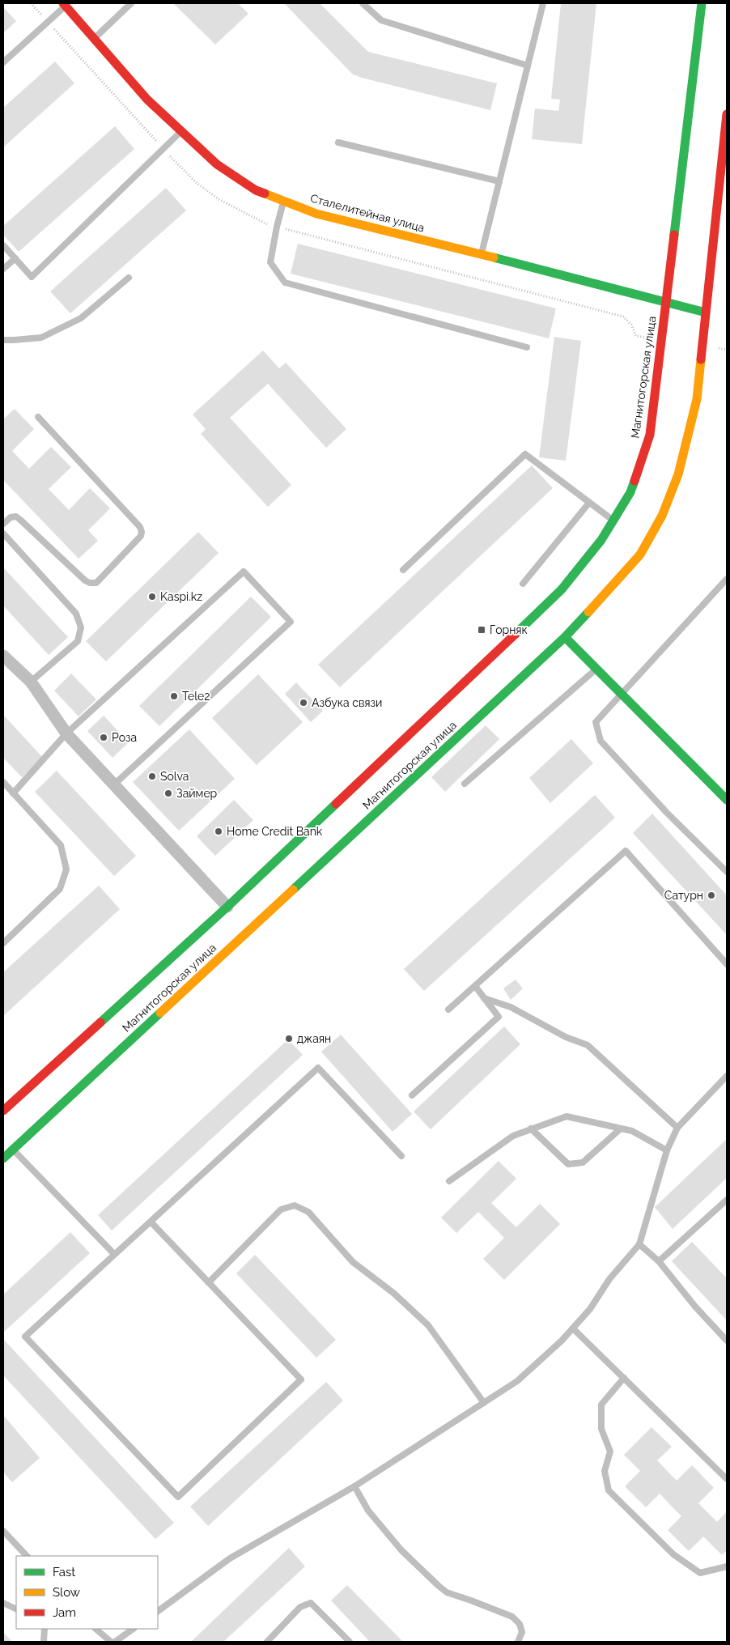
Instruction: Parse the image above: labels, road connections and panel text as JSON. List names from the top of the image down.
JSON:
{
  "streets": {
    "main road": ["Сталелитейная улица", "Магнитогорская улица"]
  },
  "crossings": [
    ["Сталелитейная улица", "Магнитогорская улица"]
  ],
  "places": {
    "other": [
      "Kaspi.kz",
      "Tele2",
      "Азбука связи",
      "Роза",
      "Solva",
      "Займер",
      "Home Credit Bank",
      "Сатурн",
      "джаян"
    ],
    "transit": ["Горняк"]
  },
  "legend": ["Fast", "Slow", "Jam"]
}
